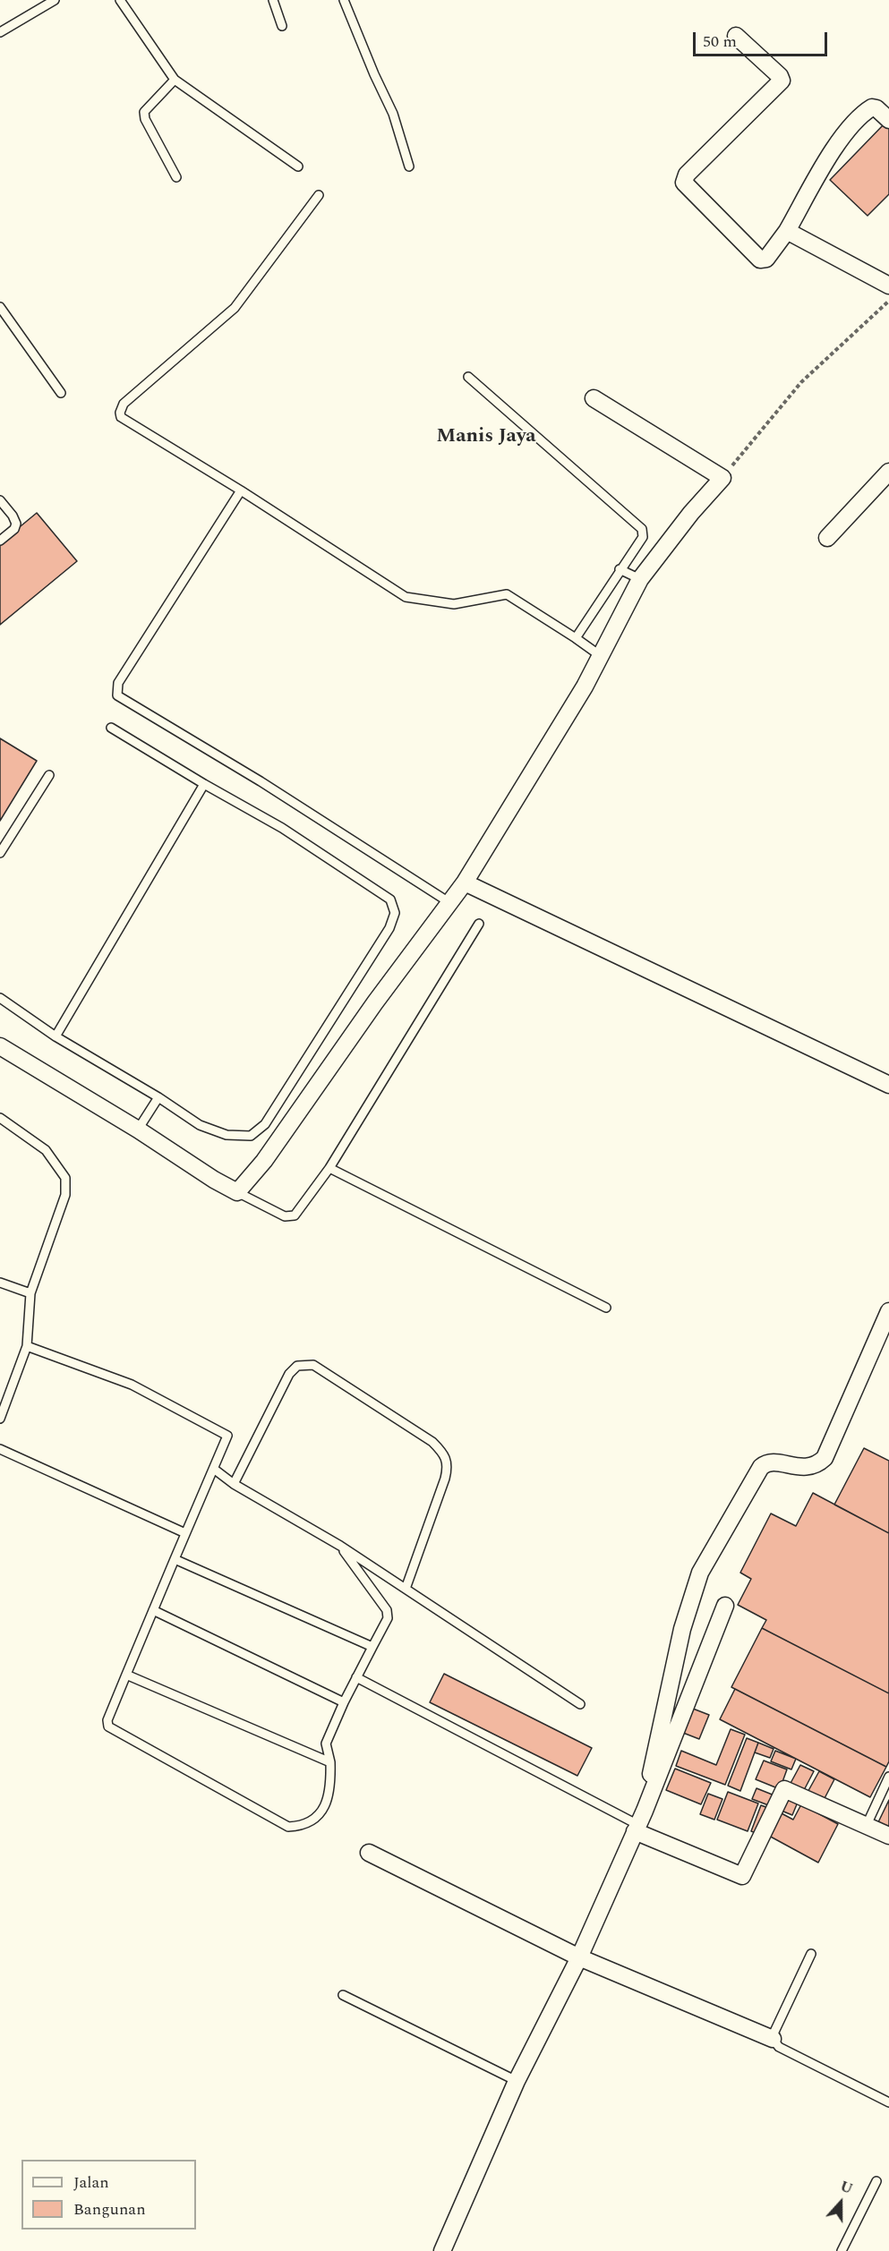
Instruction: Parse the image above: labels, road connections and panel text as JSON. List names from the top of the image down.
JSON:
{
  "districts": ["Manis Jaya"],
  "legend": ["Jalan", "Bangunan"],
  "scale_bar": "50 m",
  "north": "top"
}
